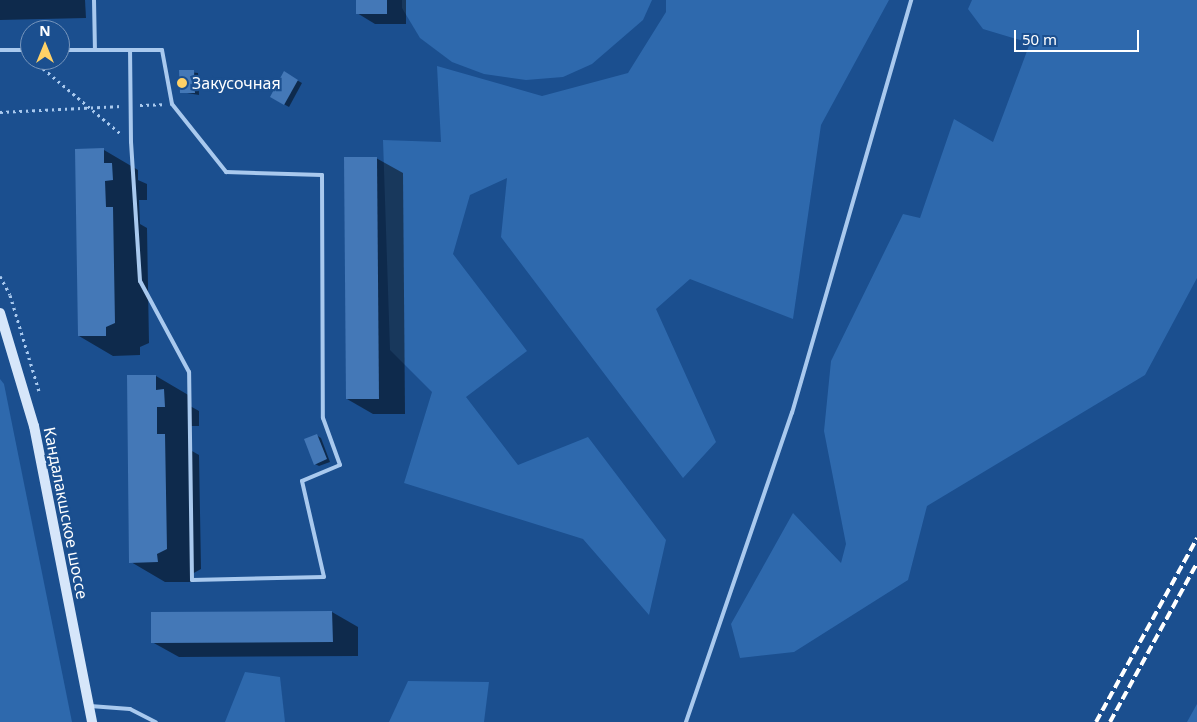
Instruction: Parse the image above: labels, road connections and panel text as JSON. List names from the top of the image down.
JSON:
{
  "streets": {
    "main road": ["Кандалакшское шоссе"]
  },
  "places": ["Закусочная"],
  "scale_bar": "50 m",
  "north": "top"
}
